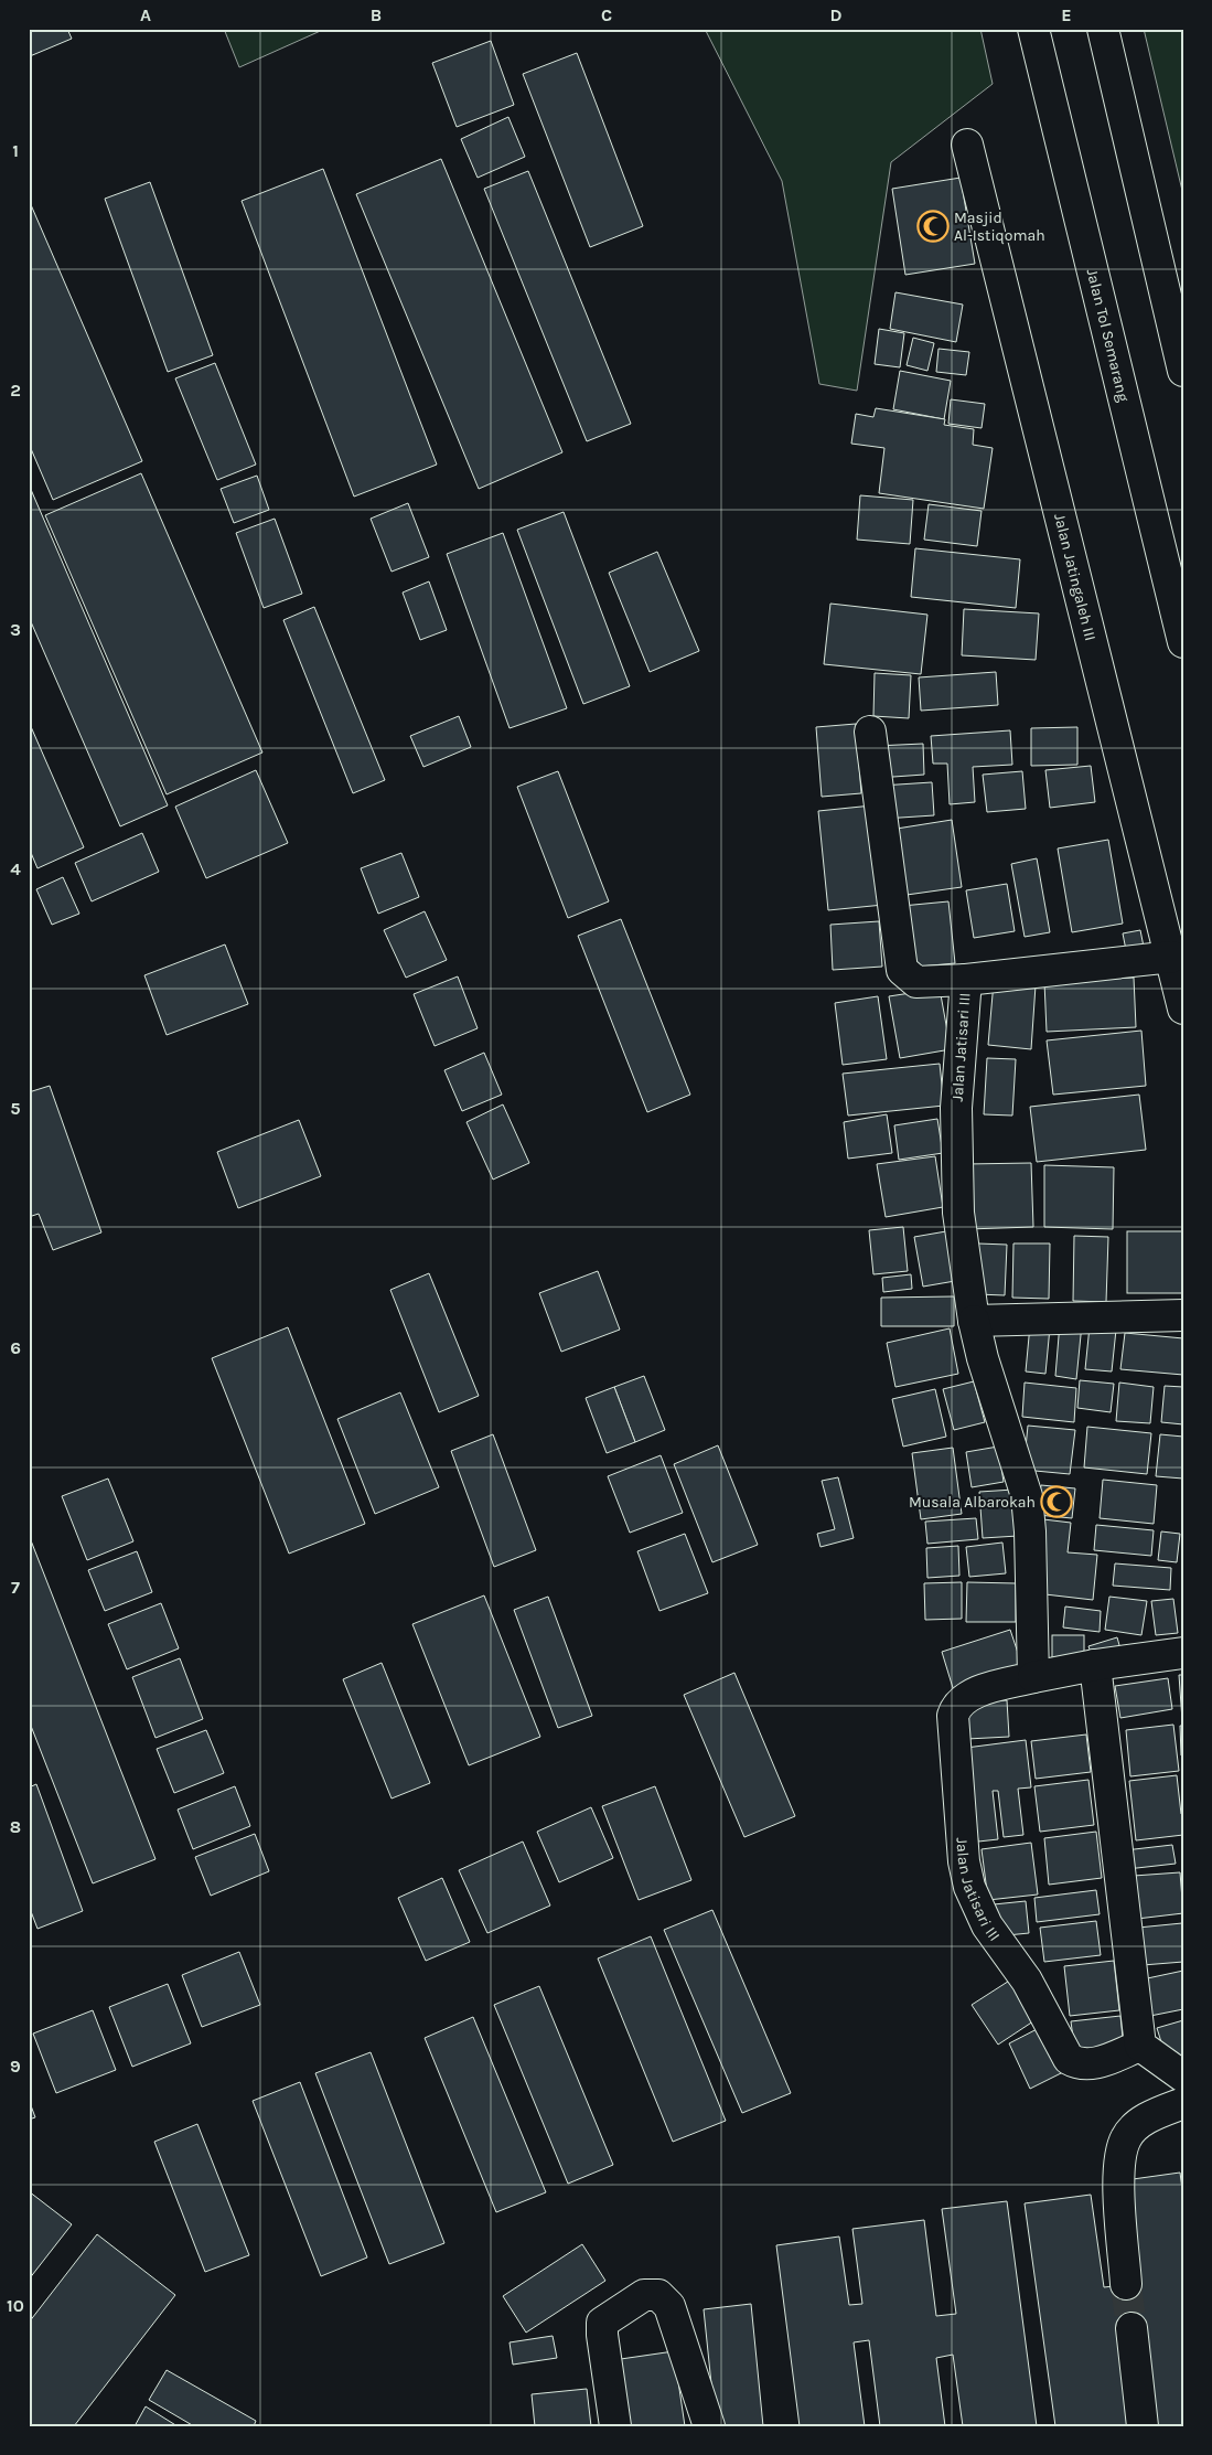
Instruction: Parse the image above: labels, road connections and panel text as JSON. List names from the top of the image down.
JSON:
{
  "streets": {
    "main road": ["Jalan Tol Semarang", "Jalan Jatingaleh III", "Jalan Jatisari III"]
  },
  "crossings": [
    ["Jalan Jatingaleh III", "Jalan Jatisari III"]
  ],
  "places": {
    "mosque": ["Masjid Al-Istiqomah", "Musala Albarokah"]
  },
  "grid": {
    "columns": [
      "A",
      "B",
      "C",
      "D",
      "E"
    ],
    "rows": [
      "1",
      "2",
      "3",
      "4",
      "5",
      "6",
      "7",
      "8",
      "9",
      "10"
    ]
  }
}
